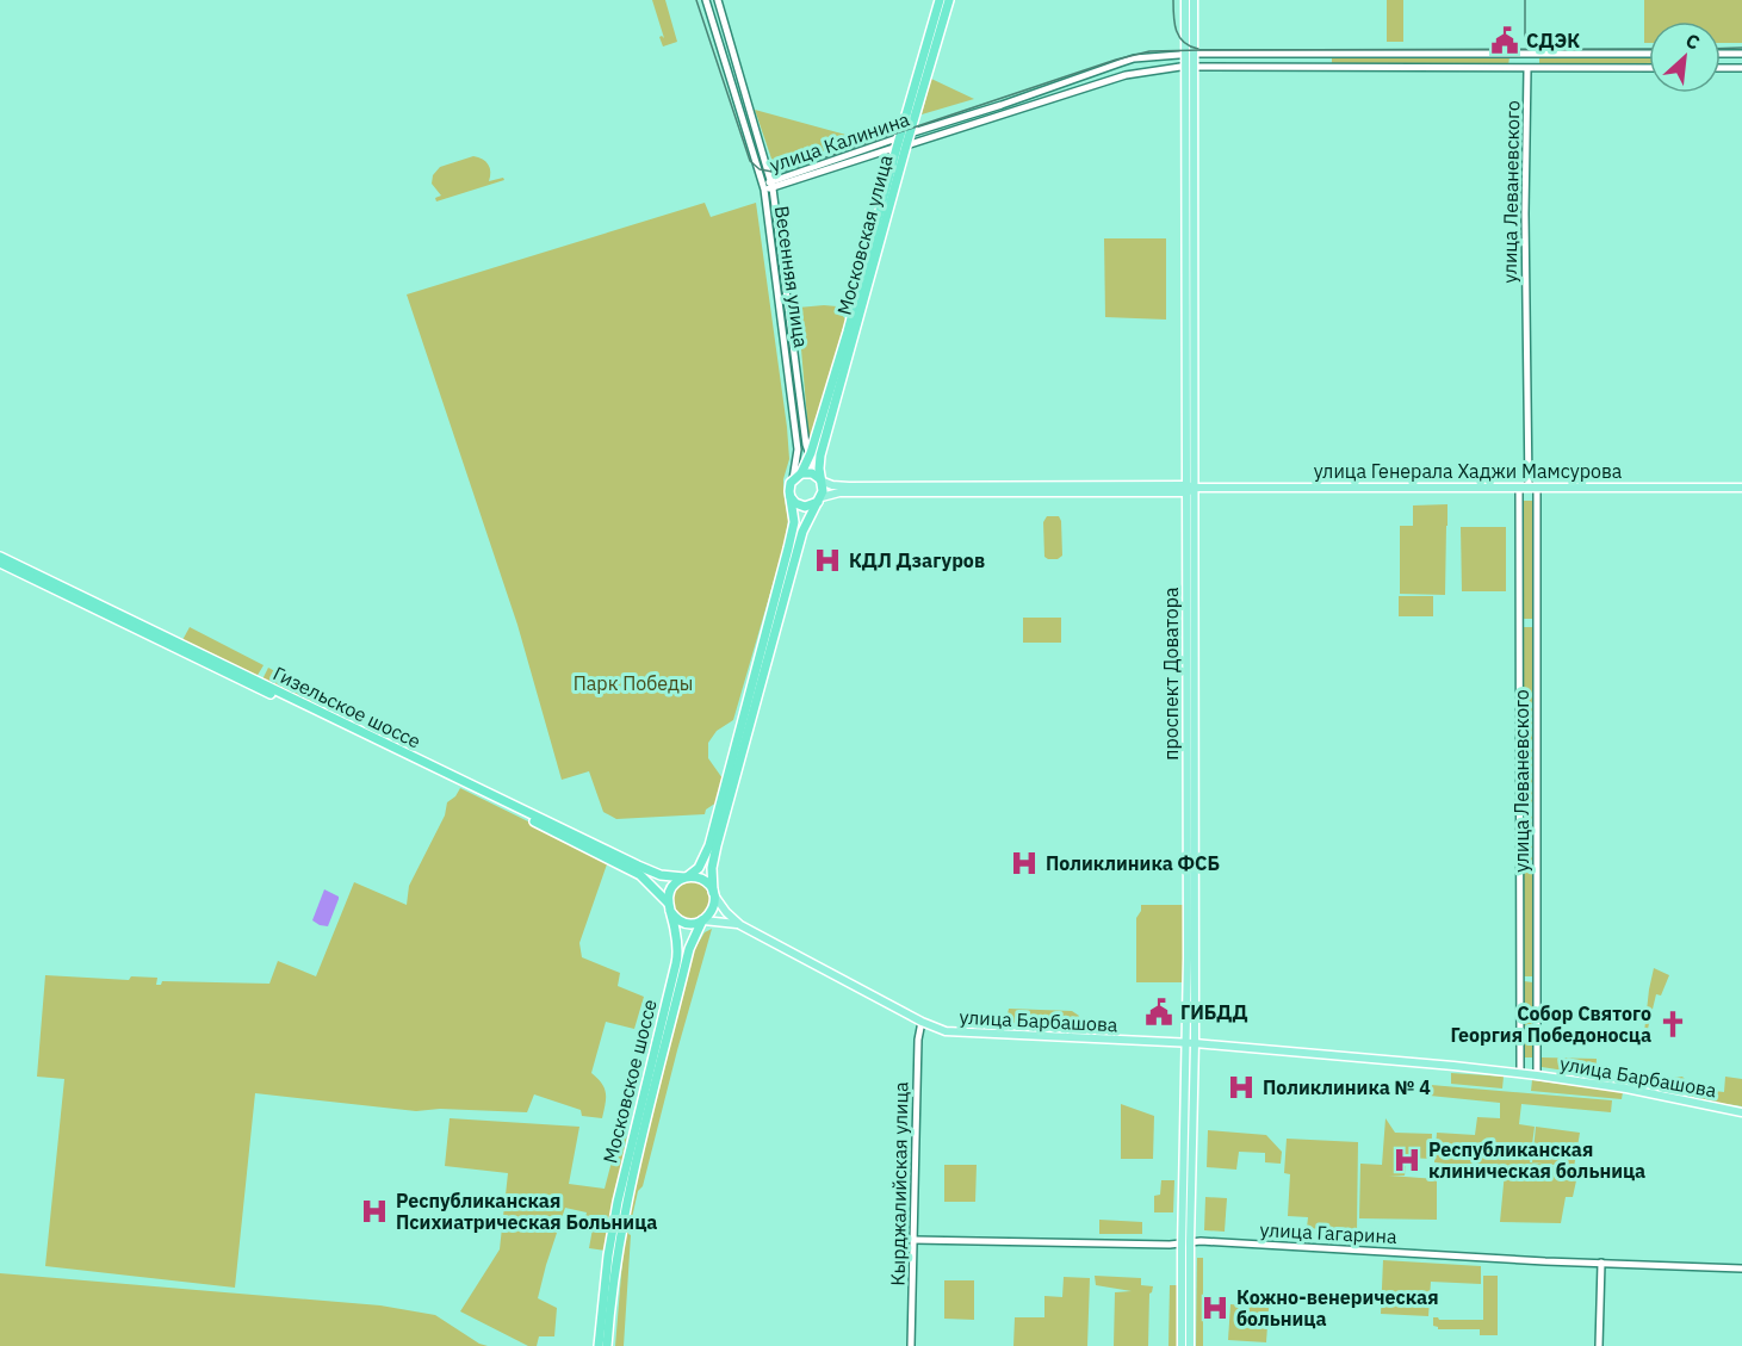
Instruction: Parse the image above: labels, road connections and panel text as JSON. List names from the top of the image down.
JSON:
{
  "streets": {
    "highway": ["Московская улица", "Гизельское шоссе", "Московское шоссе"],
    "main road": ["улица Генерала Хаджи Мамсурова", "проспект Доватора", "улица Барбашова"],
    "street": [
      "улица Калинина",
      "улица Леваневского",
      "Весенняя улица",
      "Кырджалийская улица",
      "улица Гагарина"
    ]
  },
  "crossings": [
    ["улица Калинина", "улица Леваневского"],
    ["улица Калинина", "Московская улица"],
    ["улица Калинина", "Весенняя улица"],
    ["улица Калинина", "проспект Доватора"],
    ["улица Леваневского", "улица Генерала Хаджи Мамсурова"],
    ["улица Леваневского", "улица Барбашова"],
    ["Московская улица", "Весенняя улица"],
    ["Московская улица", "улица Генерала Хаджи Мамсурова"],
    ["Весенняя улица", "улица Генерала Хаджи Мамсурова"],
    ["улица Генерала Хаджи Мамсурова", "проспект Доватора"],
    ["проспект Доватора", "улица Барбашова"],
    ["проспект Доватора", "улица Гагарина"],
    ["Гизельское шоссе", "улица Барбашова"],
    ["Гизельское шоссе", "Московское шоссе"],
    ["улица Барбашова", "Московское шоссе"],
    ["улица Барбашова", "Кырджалийская улица"],
    ["Кырджалийская улица", "улица Гагарина"]
  ],
  "parks": ["Парк Победы"],
  "places": {
    "public building": ["СДЭК", "ГИБДД"],
    "hospital": [
      "КДЛ Дзагуров",
      "Поликлиника ФСБ",
      "Поликлиника № 4",
      "Республиканская клиническая больница",
      "Республиканская Психиатрическая Больница",
      "Кожно-венерическая больница"
    ],
    "church": ["Собор Святого Георгия Победоносца"]
  },
  "north": "top right"
}
